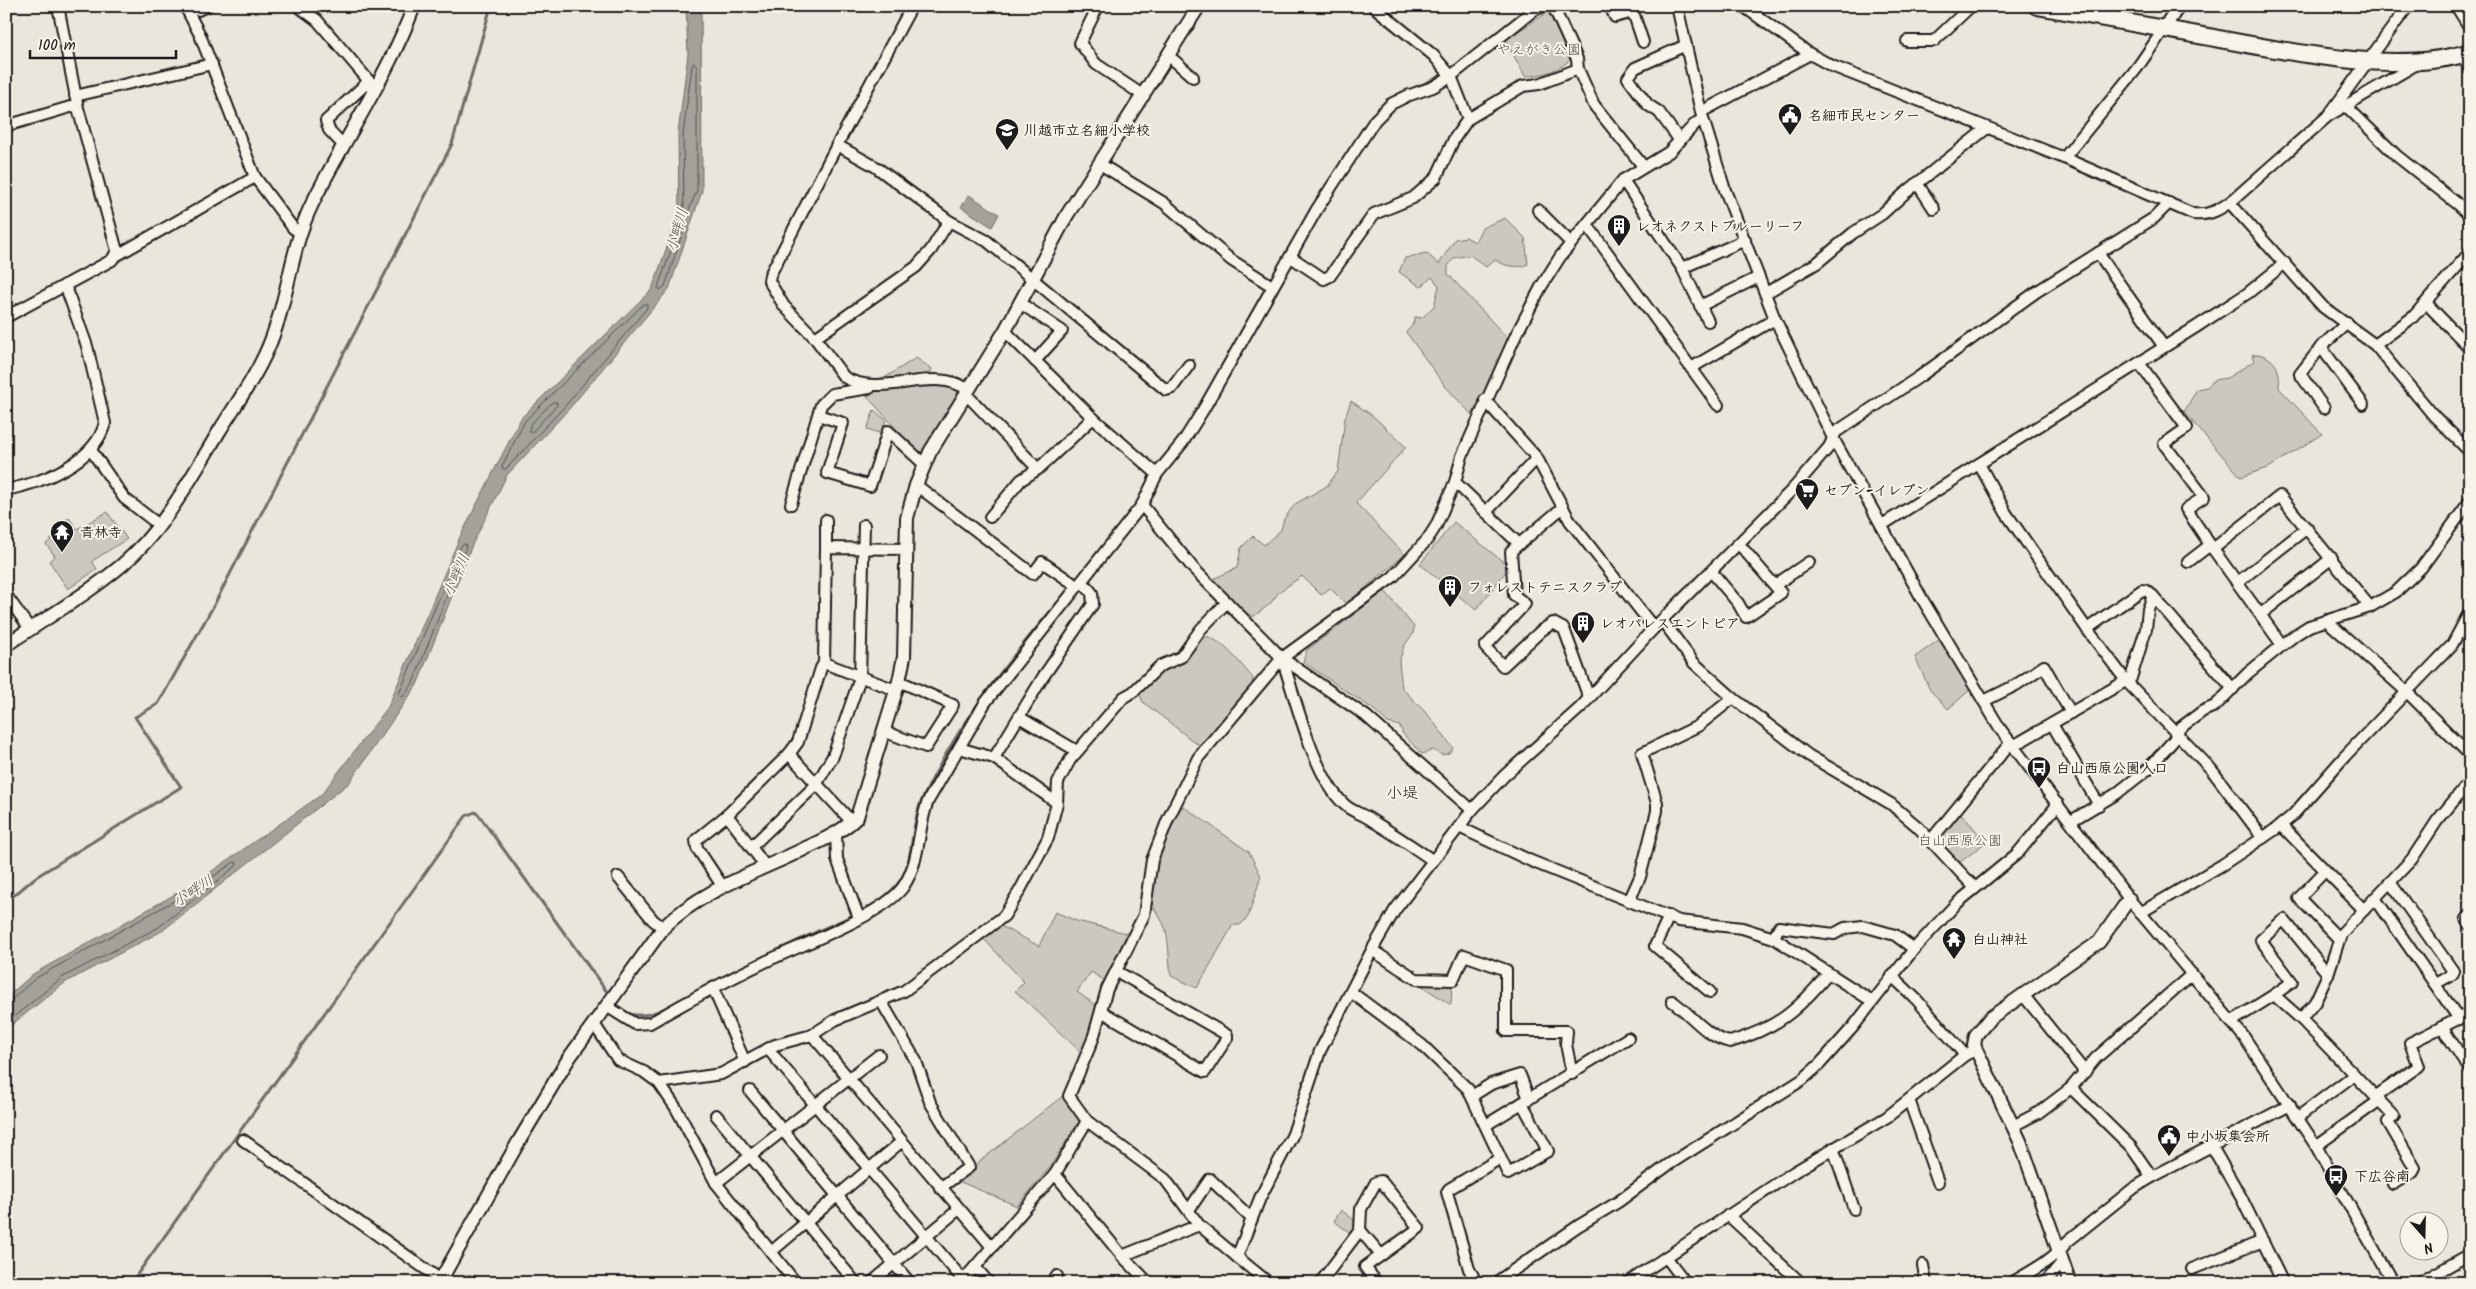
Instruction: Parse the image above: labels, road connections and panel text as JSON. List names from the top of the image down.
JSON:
{
  "districts": ["小堤"],
  "water": ["小畔川"],
  "parks": ["やえがき公園", "白山西原公園"],
  "places": {
    "public building": ["名細市民センター", "中小坂集会所"],
    "school or university": ["川越市立名細小学校"],
    "building": ["レオネクストブルーリーフ", "フォレストテニスクラブ", "レオパレスエントピア"],
    "supermarket": ["セブン-イレブン"],
    "temple": ["青林寺", "白山神社"],
    "bus stop": ["白山西原公園入口", "下広谷南"]
  },
  "scale_bar": "100 m",
  "north": "bottom"
}
